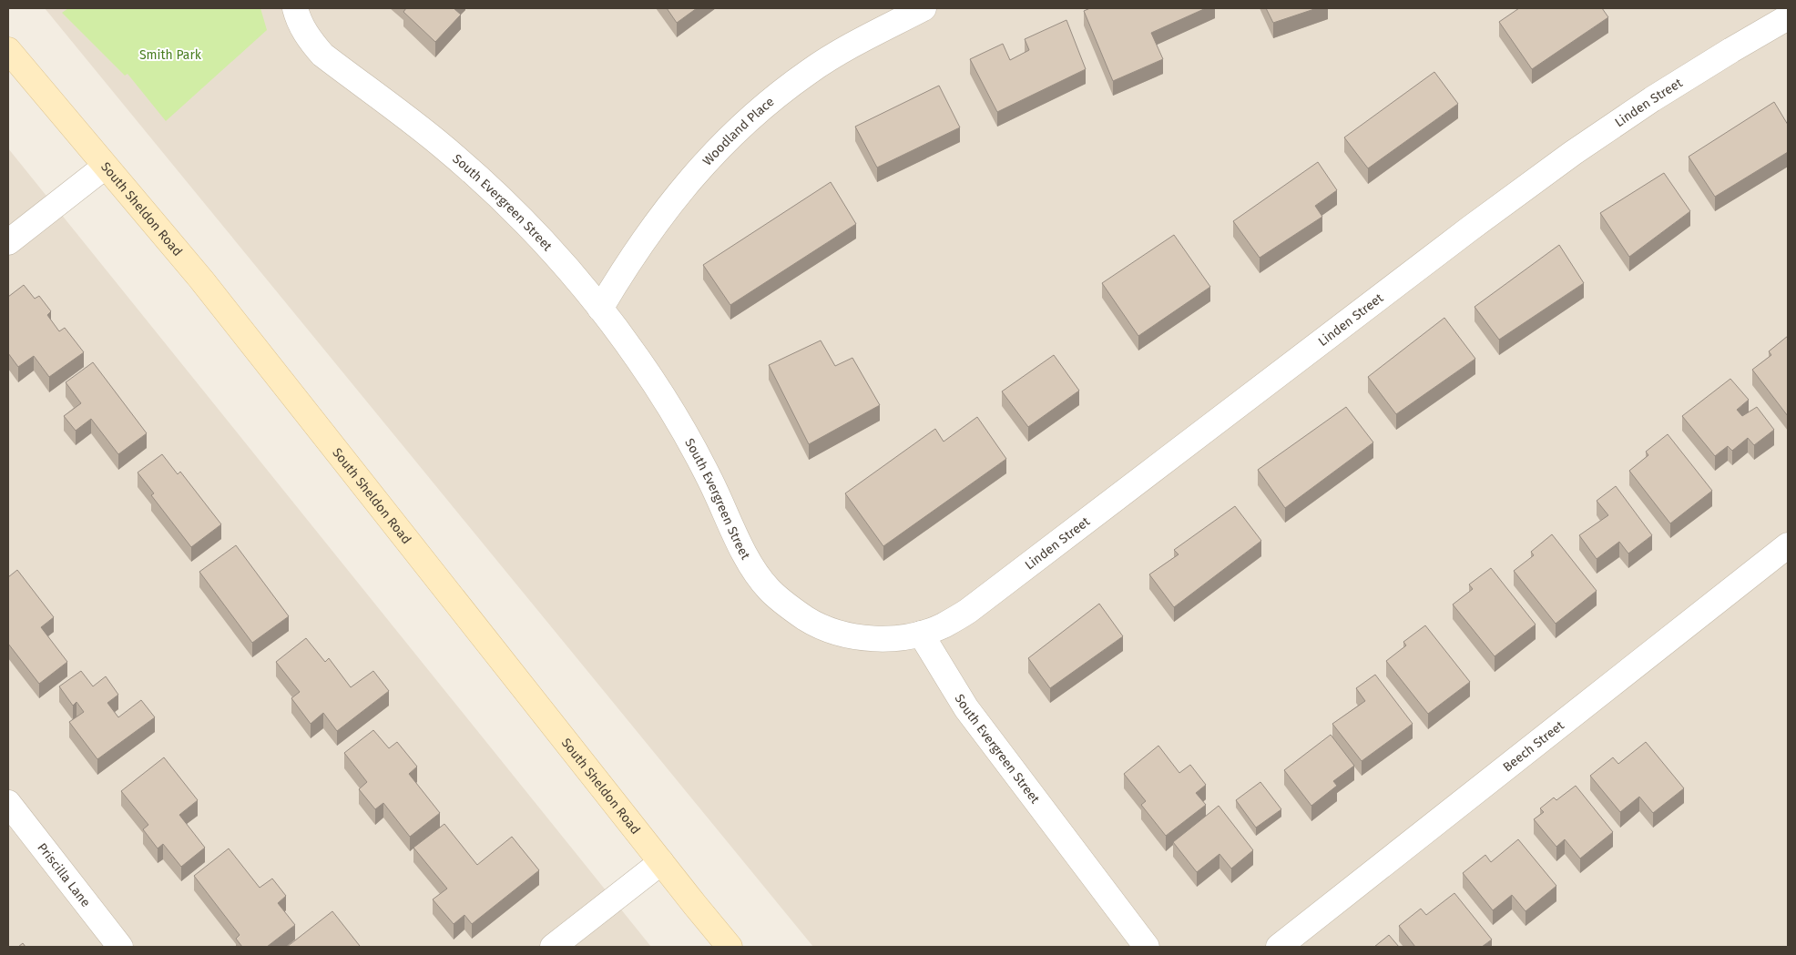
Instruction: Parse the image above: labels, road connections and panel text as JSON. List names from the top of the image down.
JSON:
{
  "streets": {
    "main road": ["South Sheldon Road"],
    "street": [
      "Linden Street",
      "Woodland Place",
      "South Evergreen Street",
      "Beech Street",
      "Priscilla Lane"
    ]
  },
  "crossings": [
    ["Linden Street", "South Evergreen Street"],
    ["Woodland Place", "South Evergreen Street"]
  ],
  "parks": ["Smith Park"]
}
